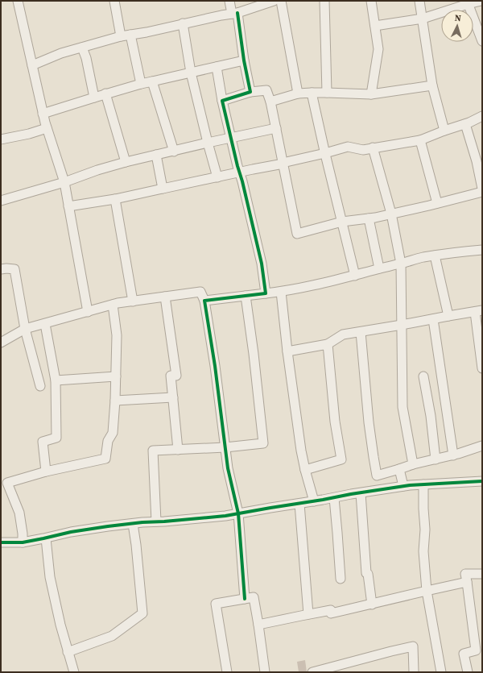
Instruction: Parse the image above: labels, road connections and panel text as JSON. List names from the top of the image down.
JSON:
{
  "north": "top"
}
